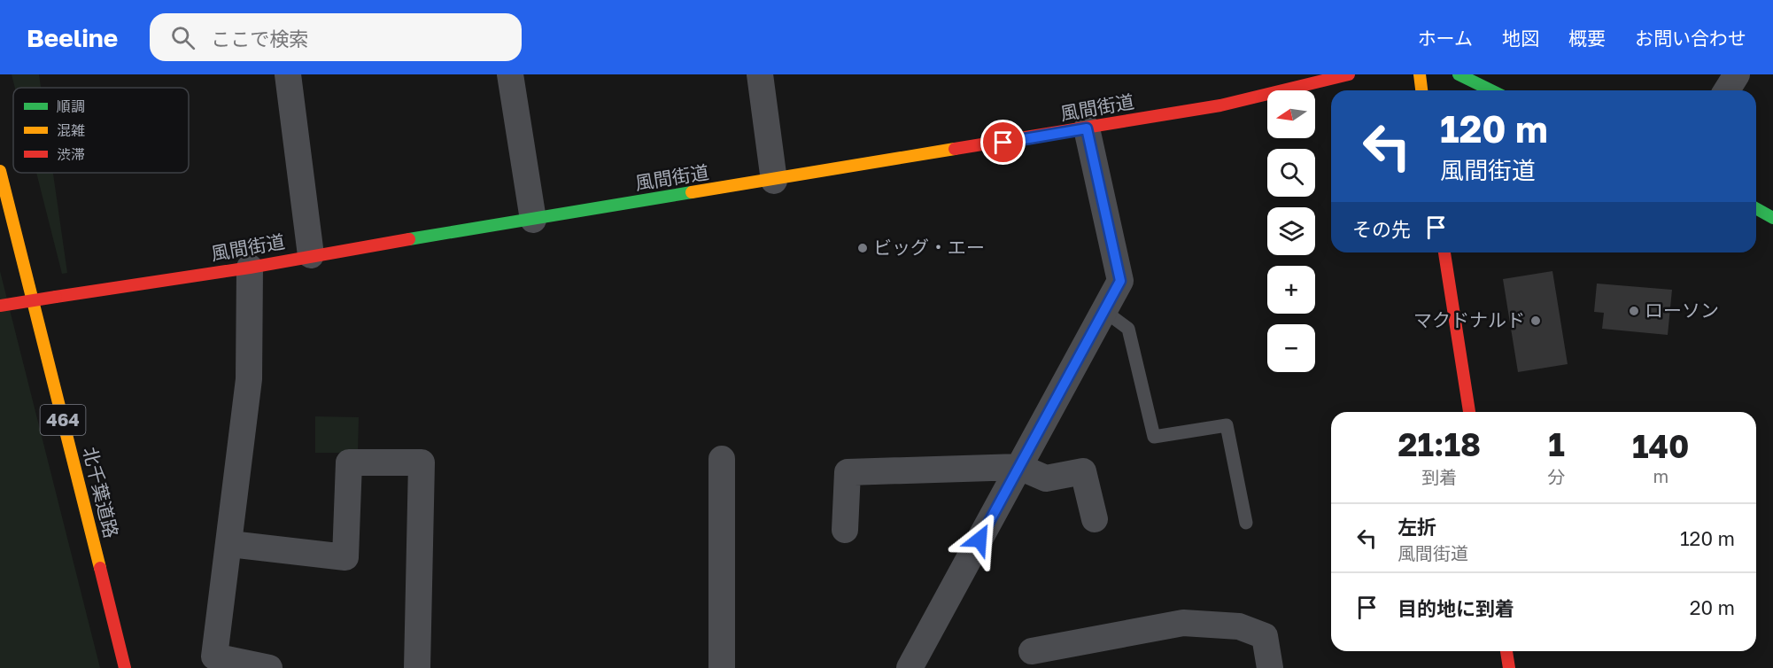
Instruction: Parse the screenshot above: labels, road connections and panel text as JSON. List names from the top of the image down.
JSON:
{
  "streets": {
    "main road": ["風間街道", "464", "北千葉道路"]
  },
  "places": ["ビッグ・エー", "ローソン", "マクドナルド"],
  "legend": ["順調", "混雑", "渋滞"],
  "north": "left",
  "page": {
    "header": "Beeline",
    "search": "ここで検索",
    "nav": [
      "ホーム",
      "地図",
      "概要",
      "お問い合わせ"
    ],
    "map_buttons": ["+", "−"],
    "turn": ["120 m", "風間街道"],
    "then": "その先",
    "eta": [
      "21:18",
      "到着",
      "1",
      "分",
      "140",
      "m"
    ],
    "list": [
      {
        "name": "左折",
        "note": "風間街道",
        "value": "120 m"
      },
      {
        "name": "目的地に到着",
        "value": "20 m"
      }
    ]
  }
}
